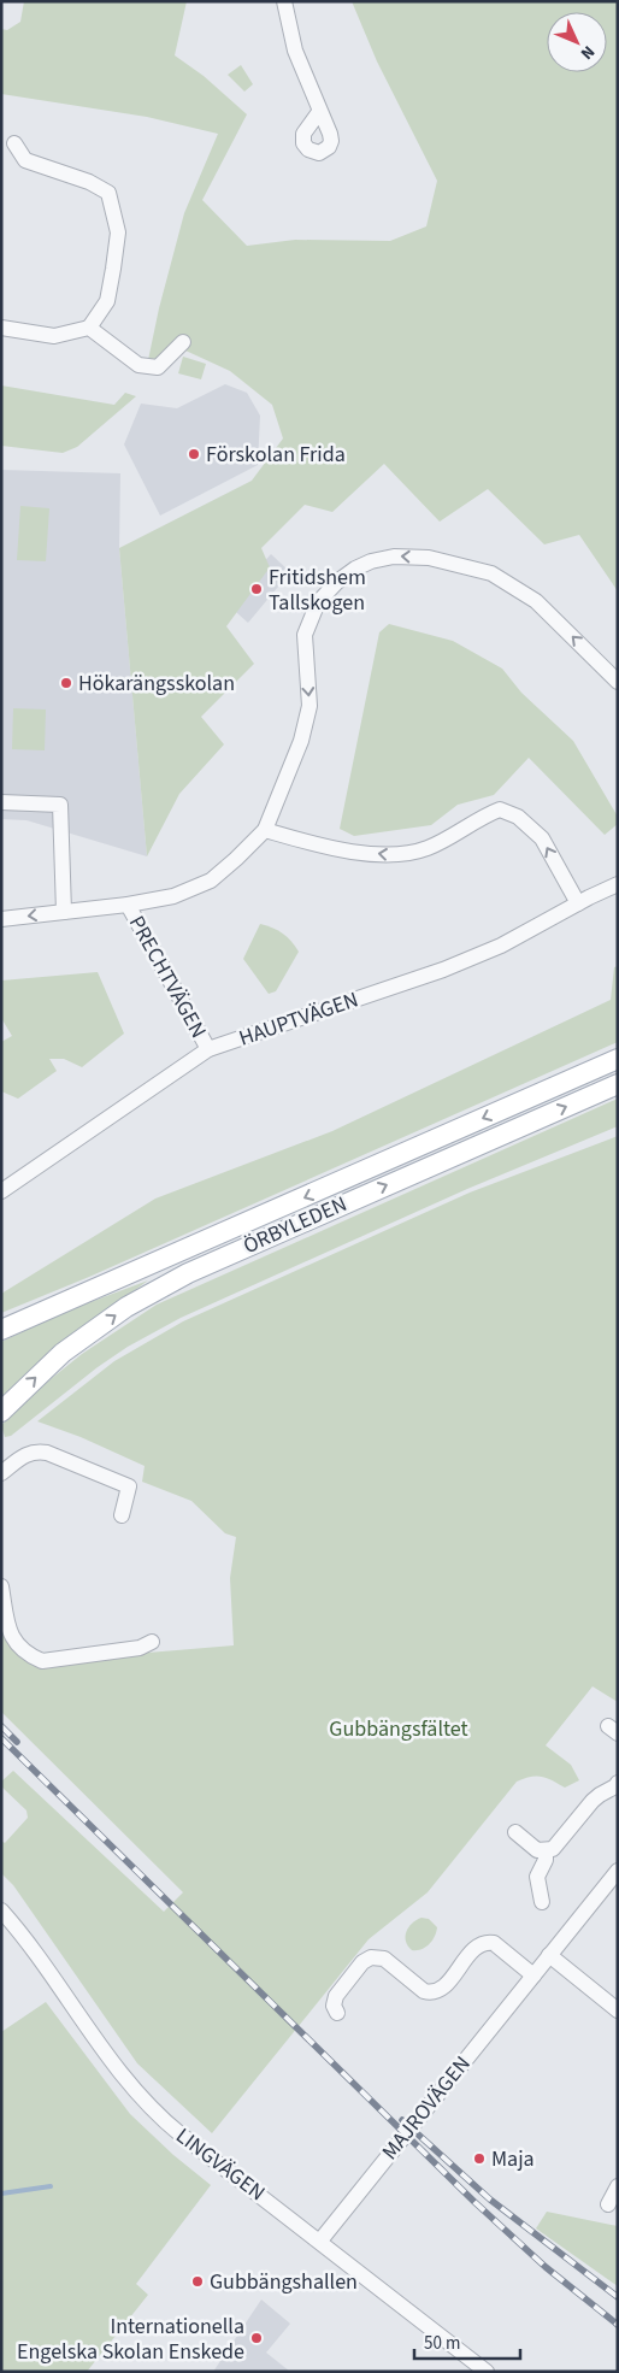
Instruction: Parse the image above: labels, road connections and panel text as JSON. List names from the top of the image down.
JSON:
{
  "streets": {
    "main road": ["ÖRBYLEDEN"],
    "street": [
      "PRECHTVÄGEN",
      "HAUPTVÄGEN",
      "MAJROVÄGEN",
      "LINGVÄGEN"
    ]
  },
  "crossings": [
    ["PRECHTVÄGEN", "HAUPTVÄGEN"],
    ["MAJROVÄGEN", "LINGVÄGEN"]
  ],
  "parks": ["Gubbängsfältet"],
  "places": [
    "Förskolan Frida",
    "Fritidshem Tallskogen",
    "Hökarängsskolan",
    "Maja",
    "Gubbängshallen",
    "Internationella Engelska Skolan Enskede"
  ],
  "scale_bar": "50 m",
  "north": "bottom right"
}
